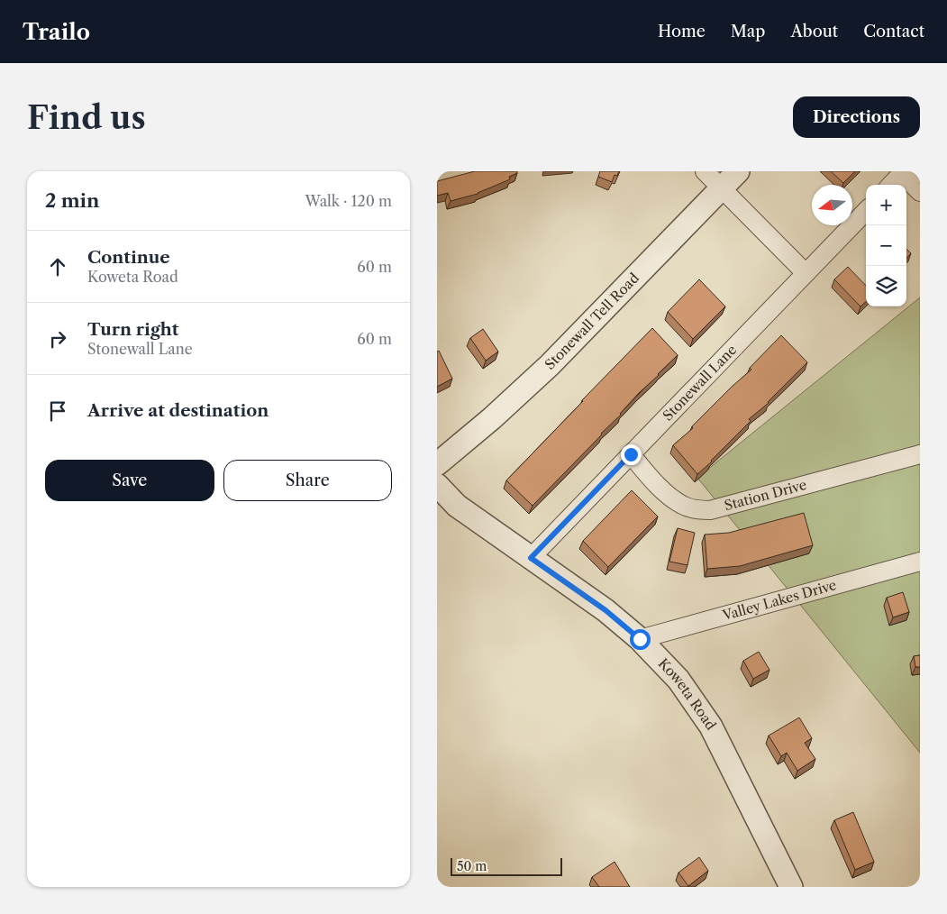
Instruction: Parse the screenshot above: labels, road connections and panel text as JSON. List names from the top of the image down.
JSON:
{
  "streets": {
    "street": [
      "Stonewall Tell Road",
      "Stonewall Lane",
      "Station Drive",
      "Valley Lakes Drive",
      "Koweta Road"
    ]
  },
  "crossings": [
    ["Stonewall Lane", "Station Drive"],
    ["Stonewall Lane", "Koweta Road"],
    ["Valley Lakes Drive", "Koweta Road"]
  ],
  "scale_bar": "50 m",
  "north": "left",
  "page": {
    "header": "Trailo",
    "nav": [
      "Home",
      "Map",
      "About",
      "Contact"
    ],
    "buttons": [
      "Directions",
      ["Save", "Share"]
    ],
    "title": "Find us",
    "heading": ["2 min", "Walk · 120 m"],
    "map_buttons": ["+", "−"],
    "list": [
      ["Continue", "Koweta Road", "60 m"],
      ["Turn right", "Stonewall Lane", "60 m"],
      "Arrive at destination"
    ],
    "scale": "50 m"
  }
}
